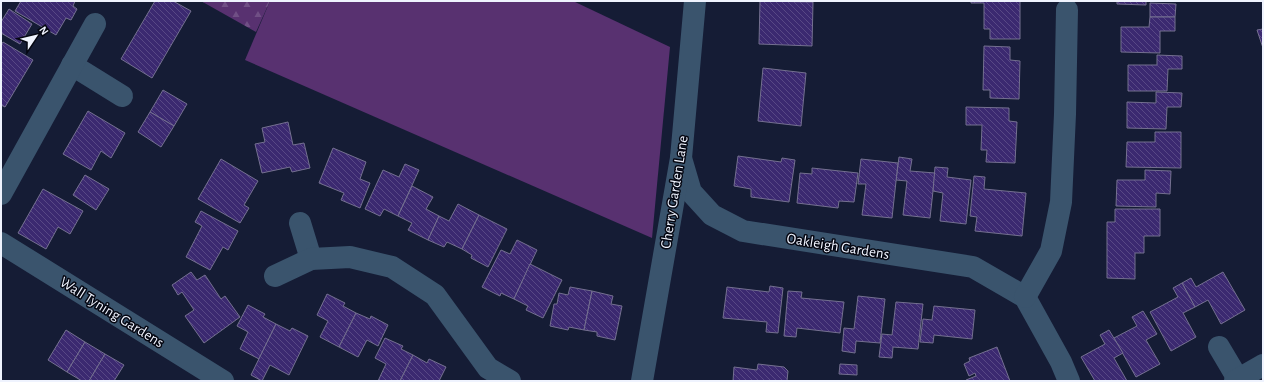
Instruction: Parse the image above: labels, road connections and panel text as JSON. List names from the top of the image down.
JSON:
{
  "streets": {
    "street": ["Cherry Garden Lane", "Oakleigh Gardens", "Wall Tyning Gardens"]
  },
  "crossings": [
    ["Cherry Garden Lane", "Oakleigh Gardens"]
  ],
  "north": "top right"
}
